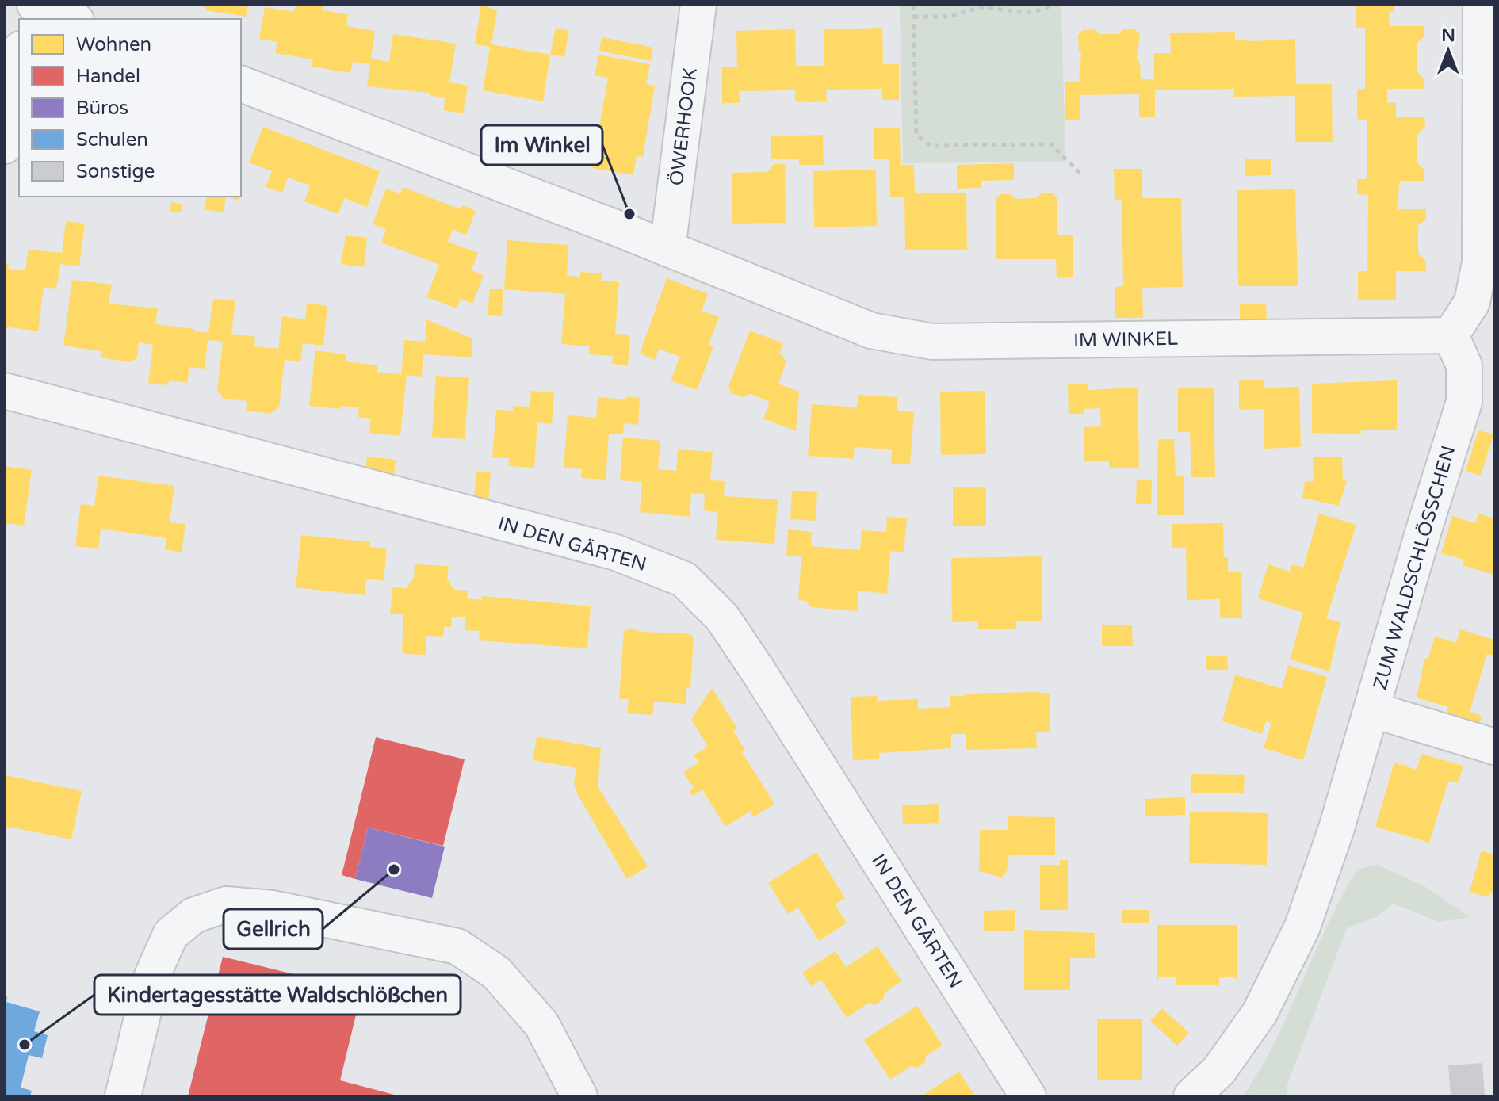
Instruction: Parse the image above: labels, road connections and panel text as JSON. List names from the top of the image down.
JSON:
{
  "streets": {
    "street": [
      "ÖWERHOOK",
      "IM WINKEL",
      "IN DEN GÄRTEN",
      "ZUM WALDSCHLÖSSCHEN"
    ]
  },
  "crossings": [
    ["ÖWERHOOK", "IM WINKEL"],
    ["IM WINKEL", "ZUM WALDSCHLÖSSCHEN"]
  ],
  "places": ["Im Winkel", "Gellrich", "Kindertagesstätte Waldschlößchen"],
  "legend": [
    "Wohnen",
    "Handel",
    "Büros",
    "Schulen",
    "Sonstige"
  ],
  "north": "top"
}
